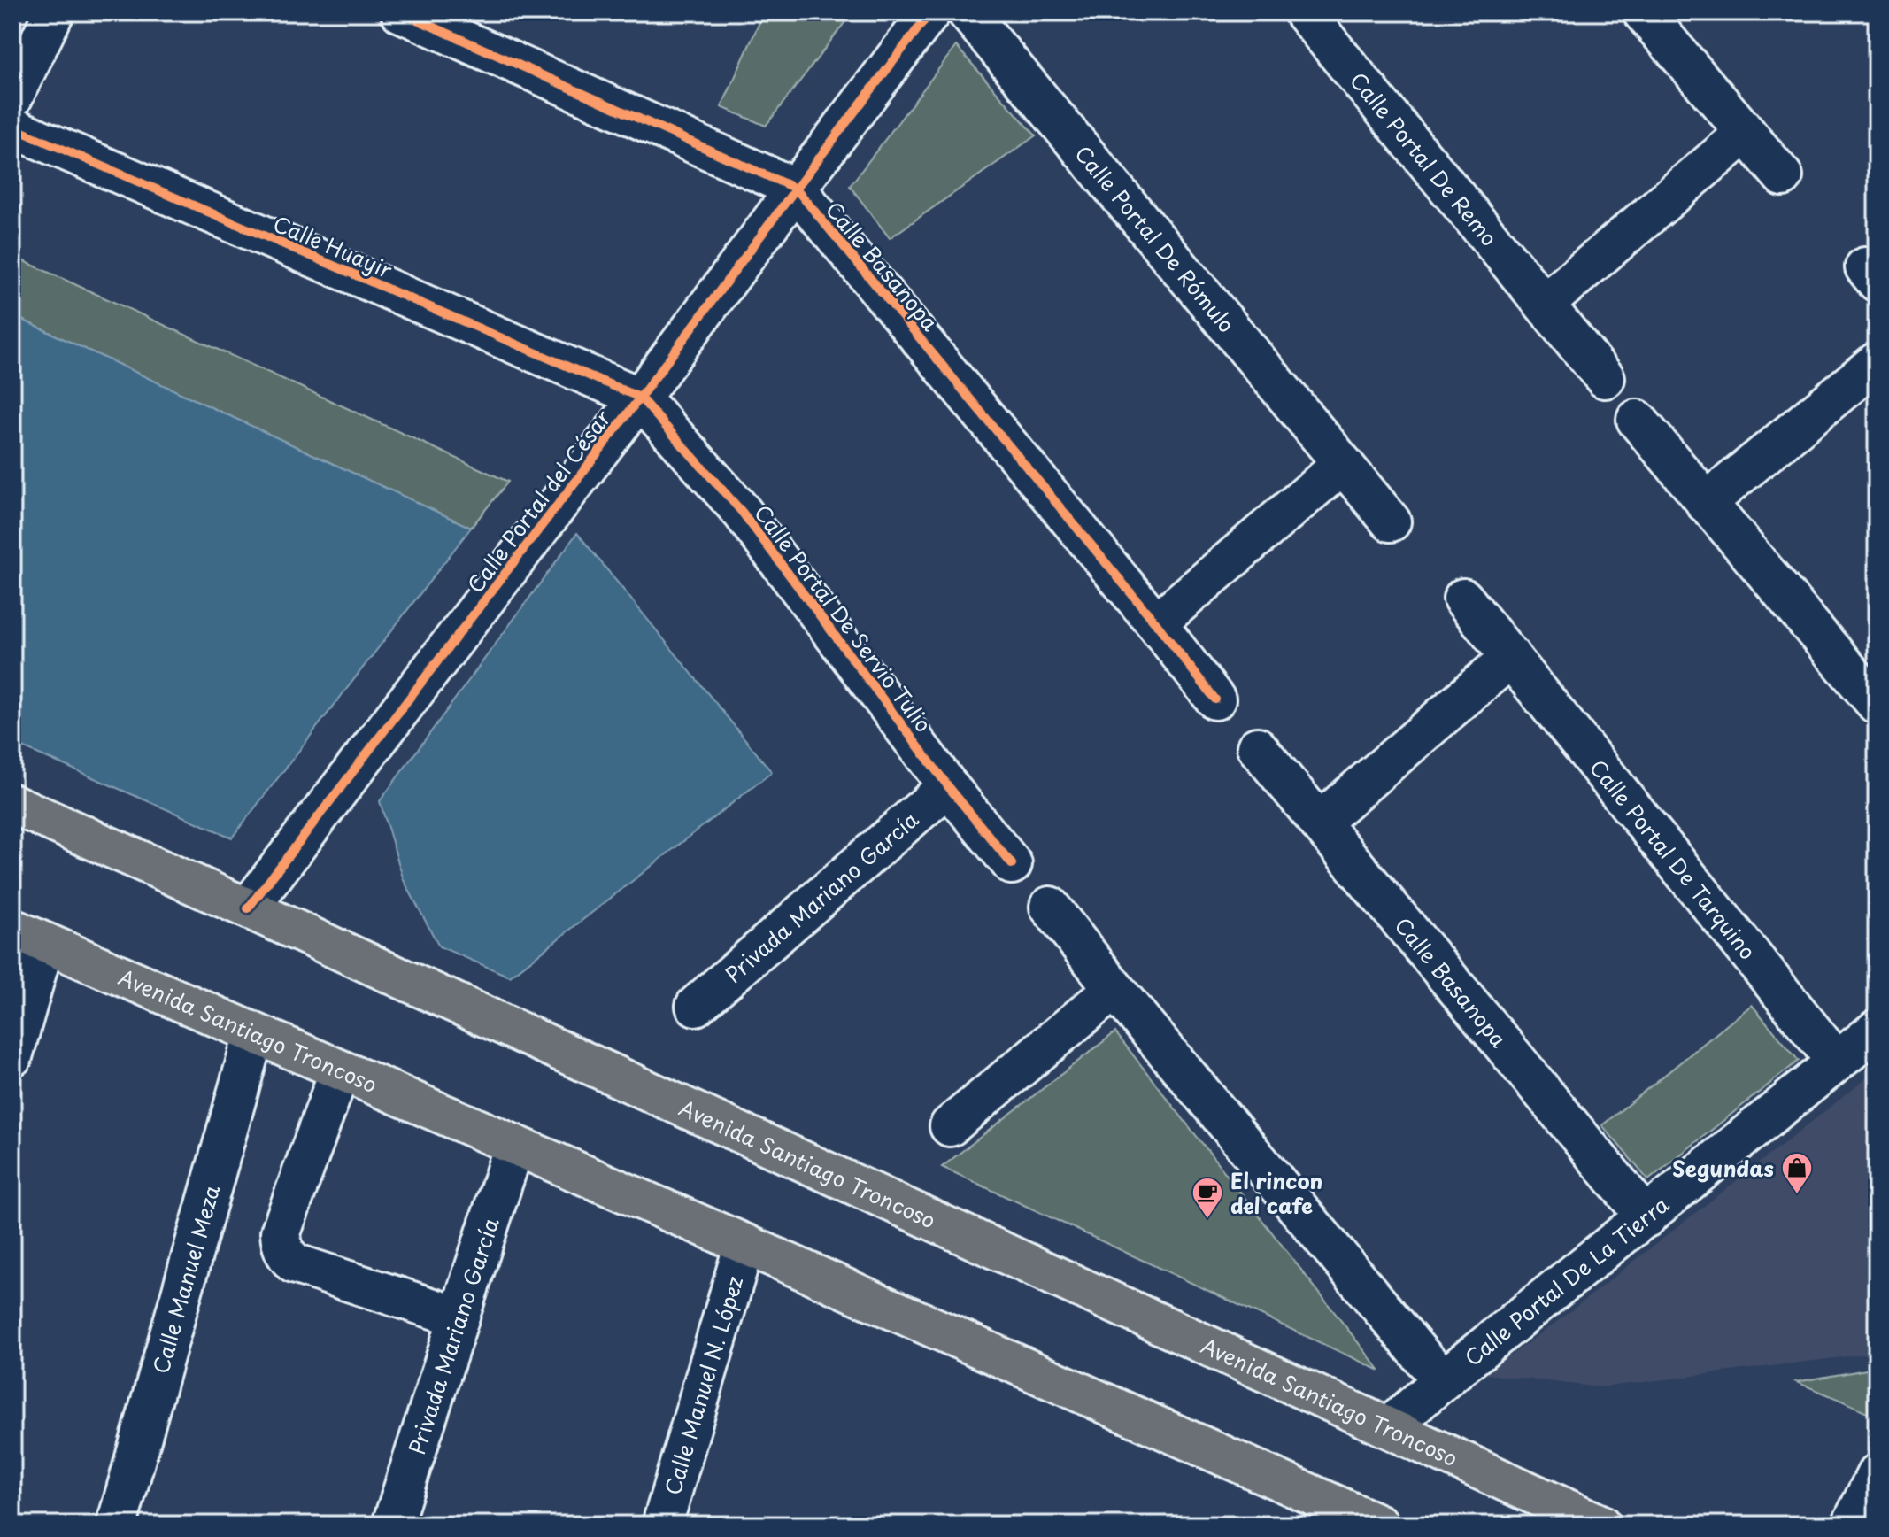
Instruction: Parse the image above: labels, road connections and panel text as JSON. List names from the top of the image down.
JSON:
{
  "streets": {
    "main road": ["Avenida Santiago Troncoso"],
    "street": [
      "Calle Portal De Remo",
      "Calle Portal De Rómulo",
      "Calle Huayir",
      "Calle Basanopa",
      "Calle Portal del César",
      "Calle Portal De Servio Tulio",
      "Calle Portal De Tarquino",
      "Privada Mariano García",
      "Calle Manuel Meza",
      "Calle Portal De La Tierra",
      "Calle Manuel N. López"
    ]
  },
  "crossings": [
    ["Calle Huayir", "Calle Portal del César"],
    ["Calle Huayir", "Calle Portal De Servio Tulio"],
    ["Calle Basanopa", "Calle Portal del César"],
    ["Calle Basanopa", "Calle Portal De La Tierra"],
    ["Calle Portal del César", "Calle Portal De Servio Tulio"],
    ["Calle Portal del César", "Avenida Santiago Troncoso"],
    ["Calle Portal De Servio Tulio", "Privada Mariano García"],
    ["Calle Portal De Tarquino", "Calle Portal De La Tierra"],
    ["Privada Mariano García", "Avenida Santiago Troncoso"],
    ["Avenida Santiago Troncoso", "Calle Manuel Meza"],
    ["Avenida Santiago Troncoso", "Calle Portal De La Tierra"],
    ["Avenida Santiago Troncoso", "Calle Manuel N. López"]
  ],
  "places": {
    "shop": ["Segundas"],
    "cafe": ["El rincon del cafe"]
  }
}
